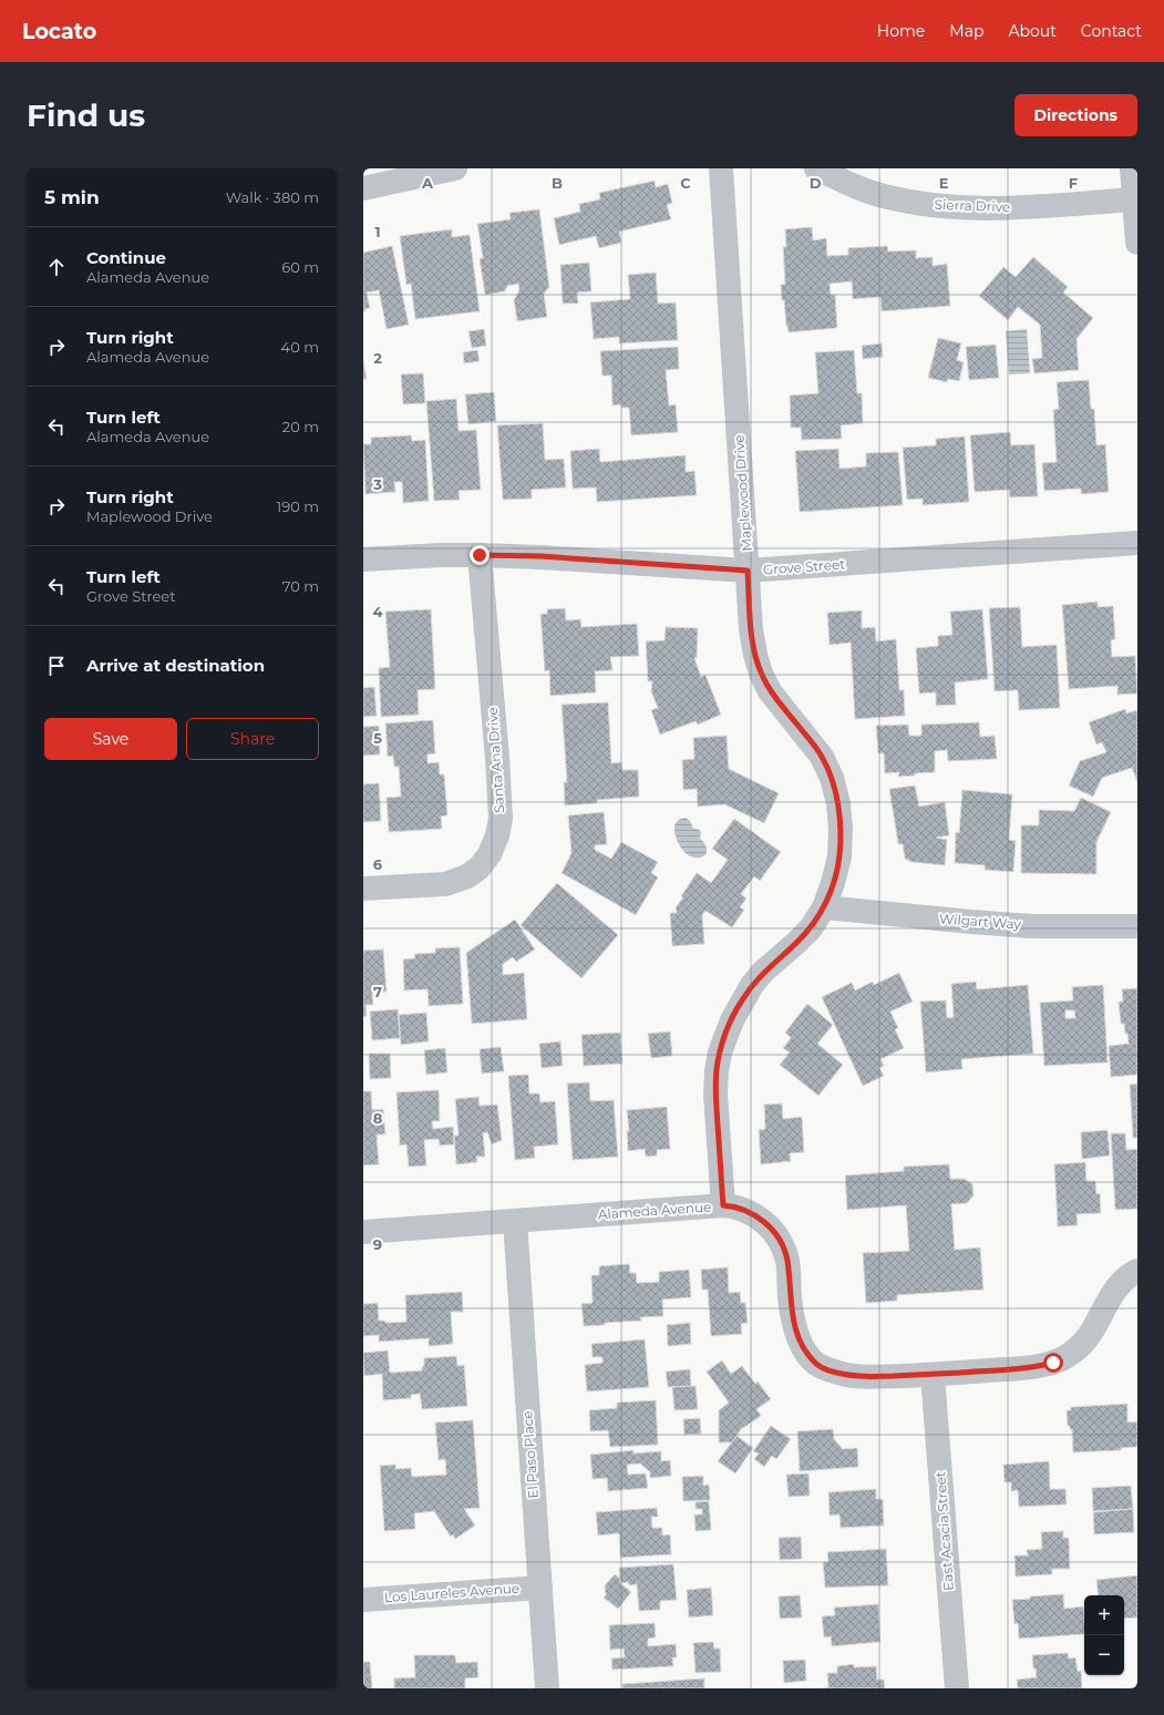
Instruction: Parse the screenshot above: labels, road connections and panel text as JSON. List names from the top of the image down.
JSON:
{
  "streets": {
    "street": [
      "Sierra Drive",
      "Maplewood Drive",
      "Grove Street",
      "Santa Ana Drive",
      "Wilgart Way",
      "Alameda Avenue",
      "El Paso Place",
      "East Acacia Street",
      "Los Laureles Avenue"
    ]
  },
  "crossings": [
    ["Maplewood Drive", "Grove Street"],
    ["Maplewood Drive", "Wilgart Way"],
    ["Maplewood Drive", "Alameda Avenue"],
    ["Grove Street", "Santa Ana Drive"],
    ["Alameda Avenue", "El Paso Place"],
    ["Alameda Avenue", "East Acacia Street"],
    ["El Paso Place", "Los Laureles Avenue"]
  ],
  "page": {
    "header": "Locato",
    "nav": [
      "Home",
      "Map",
      "About",
      "Contact"
    ],
    "buttons": [
      "Directions",
      ["Save", "Share"]
    ],
    "title": "Find us",
    "heading": ["5 min", "Walk · 380 m"],
    "list": [
      ["Continue", "Alameda Avenue", "60 m"],
      ["Turn right", "Alameda Avenue", "40 m"],
      ["Turn left", "Alameda Avenue", "20 m"],
      ["Turn right", "Maplewood Drive", "190 m"],
      ["Turn left", "Grove Street", "70 m"],
      "Arrive at destination"
    ],
    "map_buttons": ["+", "−"]
  },
  "grid": {
    "columns": [
      "A",
      "B",
      "C",
      "D",
      "E",
      "F"
    ],
    "rows": [
      "1",
      "2",
      "3",
      "4",
      "5",
      "6",
      "7",
      "8",
      "9"
    ]
  }
}
